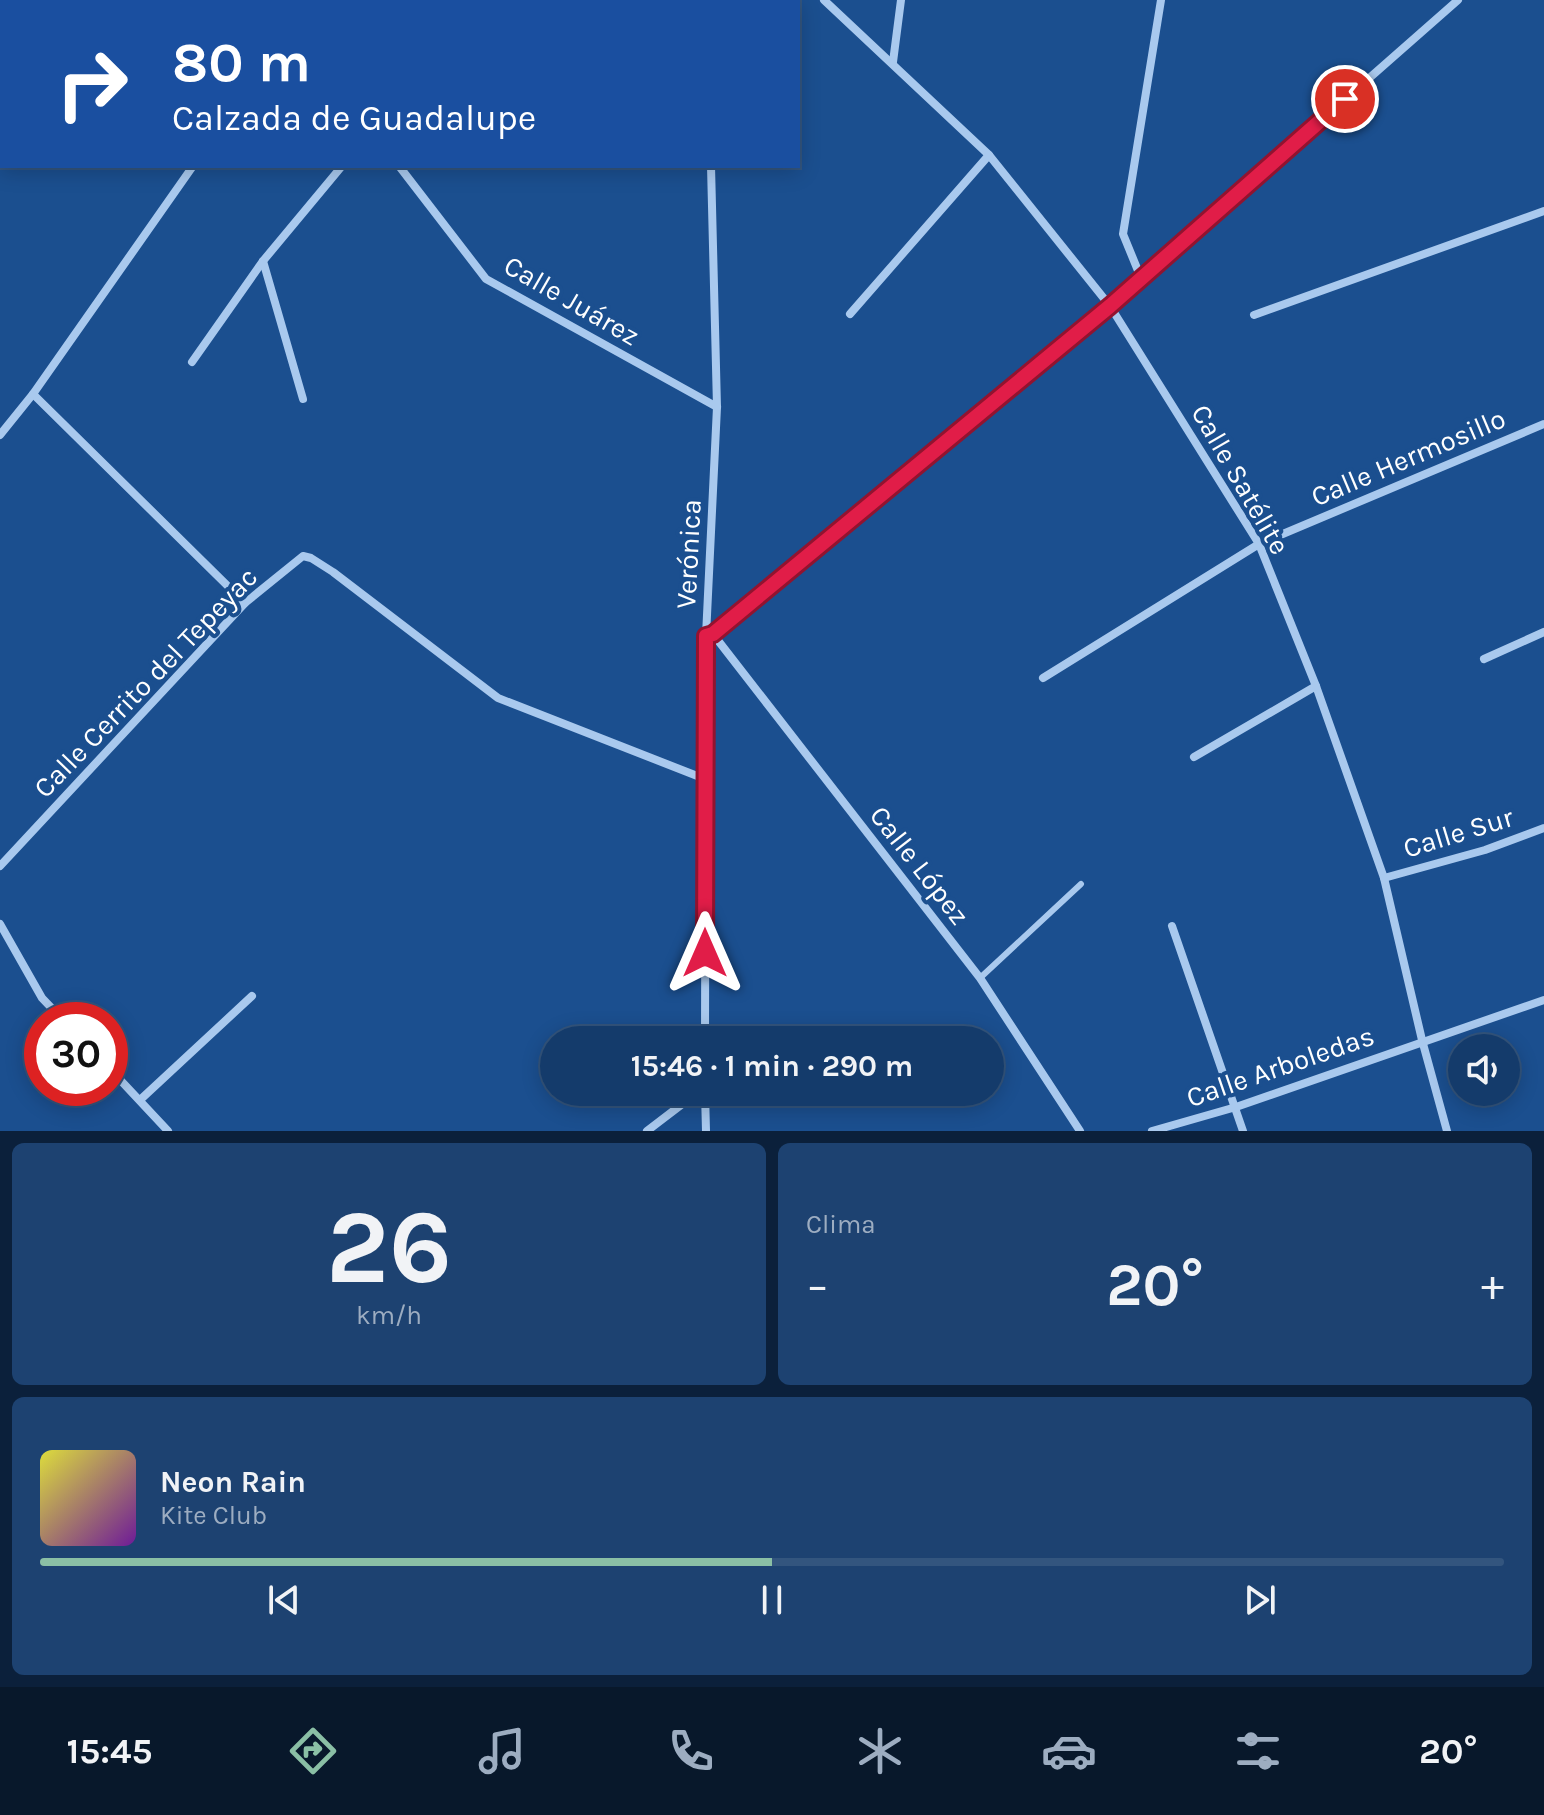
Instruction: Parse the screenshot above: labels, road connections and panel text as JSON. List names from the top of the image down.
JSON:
{
  "streets": {
    "street": [
      "Calle Juárez",
      "Calle Hermosillo",
      "Calle Satélite",
      "Verónica",
      "Calle Cerrito del Tepeyac",
      "Calle Sur",
      "Calle López",
      "Calle Arboledas"
    ]
  },
  "crossings": [
    ["Calle Juárez", "Verónica"],
    ["Calle Hermosillo", "Calle Satélite"],
    ["Calle Satélite", "Calle Sur"],
    ["Calle Satélite", "Calle Arboledas"],
    ["Verónica", "Calle Cerrito del Tepeyac"],
    ["Verónica", "Calle López"]
  ],
  "page": {
    "turn": ["80 m", "Calzada de Guadalupe"],
    "limit": "30",
    "trip": "15:46 · 1 min · 290 m",
    "tile": [
      ["26", "km/h"],
      "Clima"
    ],
    "heat": ["−", "20°", "+"],
    "song": ["Neon Rain", "Kite Club"],
    "tabs": ["15:45", "20°"]
  }
}
